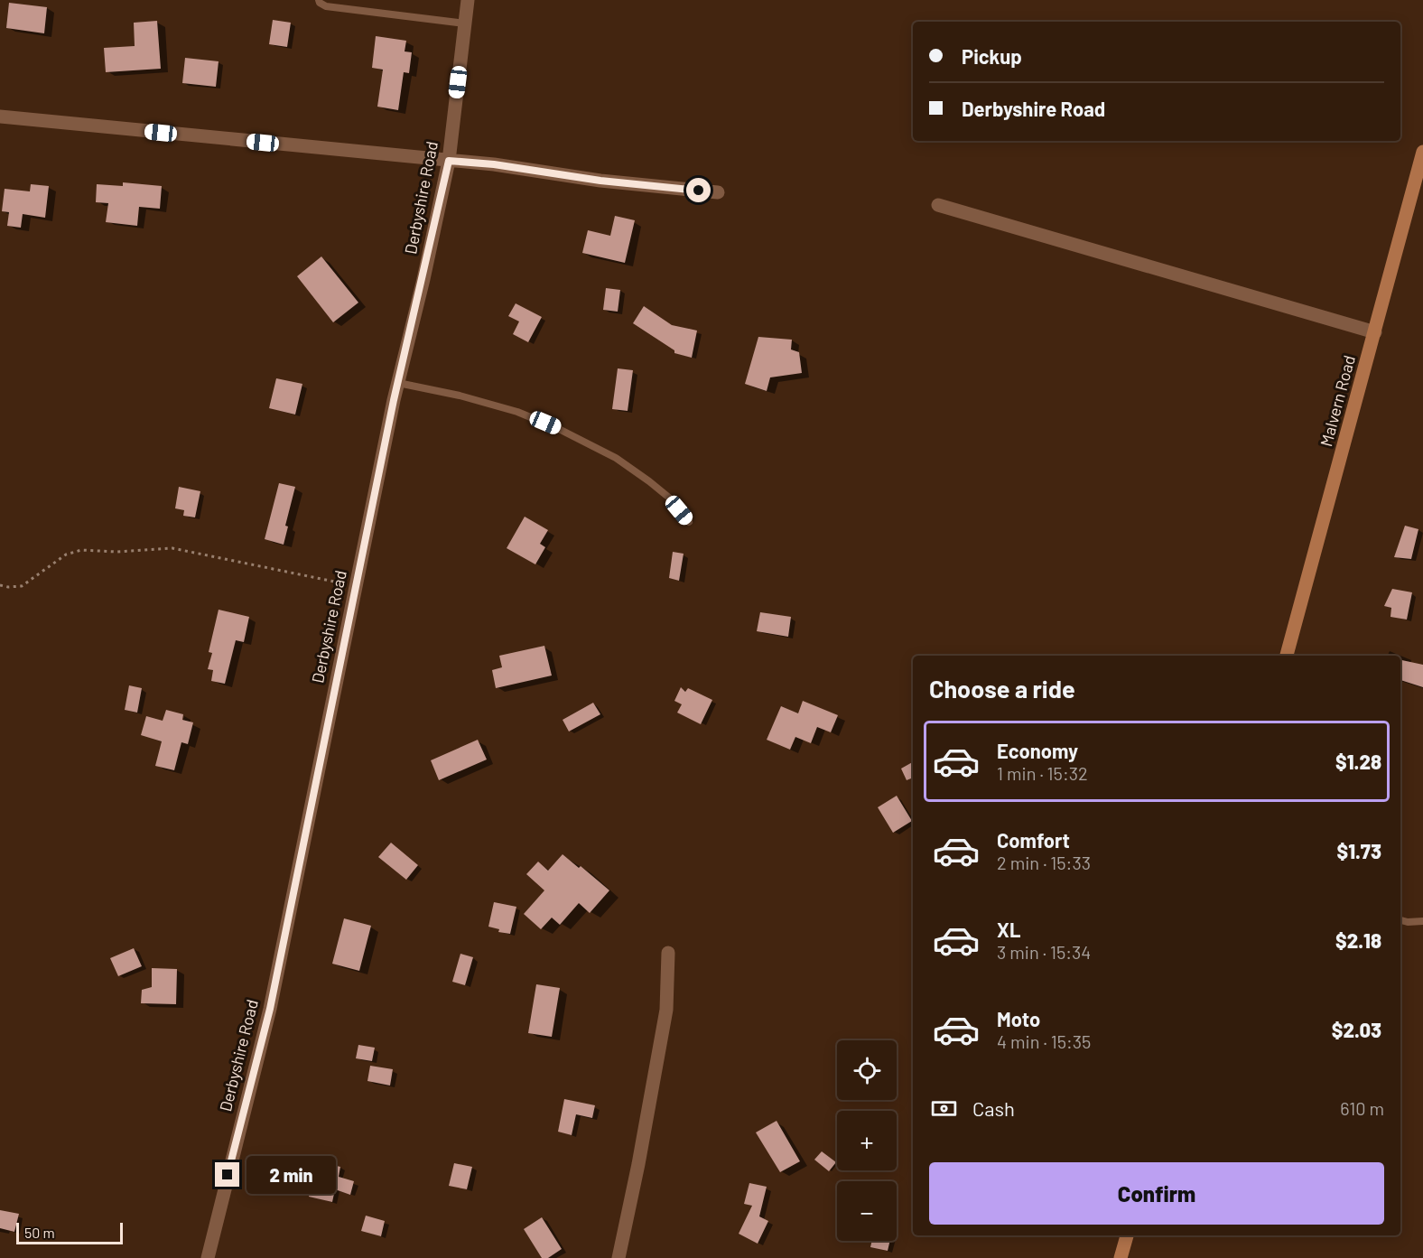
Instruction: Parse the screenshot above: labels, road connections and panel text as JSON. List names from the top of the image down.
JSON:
{
  "streets": {
    "main road": ["Malvern Road"],
    "street": ["Derbyshire Road"]
  },
  "scale_bar": "50 m",
  "page": {
    "banner": ["Pickup", "Derbyshire Road"],
    "heading": "Choose a ride",
    "list": [
      {
        "name": "Economy",
        "note": "1 min · 15:32",
        "value": "$1.28"
      },
      {
        "name": "Comfort",
        "note": "2 min · 15:33",
        "value": "$1.73"
      },
      {
        "name": "XL",
        "note": "3 min · 15:34",
        "value": "$2.18"
      },
      {
        "name": "Moto",
        "note": "4 min · 15:35",
        "value": "$2.03"
      }
    ],
    "map_buttons": ["+", "−"],
    "pay": ["Cash", "610 m"],
    "buttons": "Confirm",
    "bubble": "2 min",
    "scale": "50 m"
  }
}
